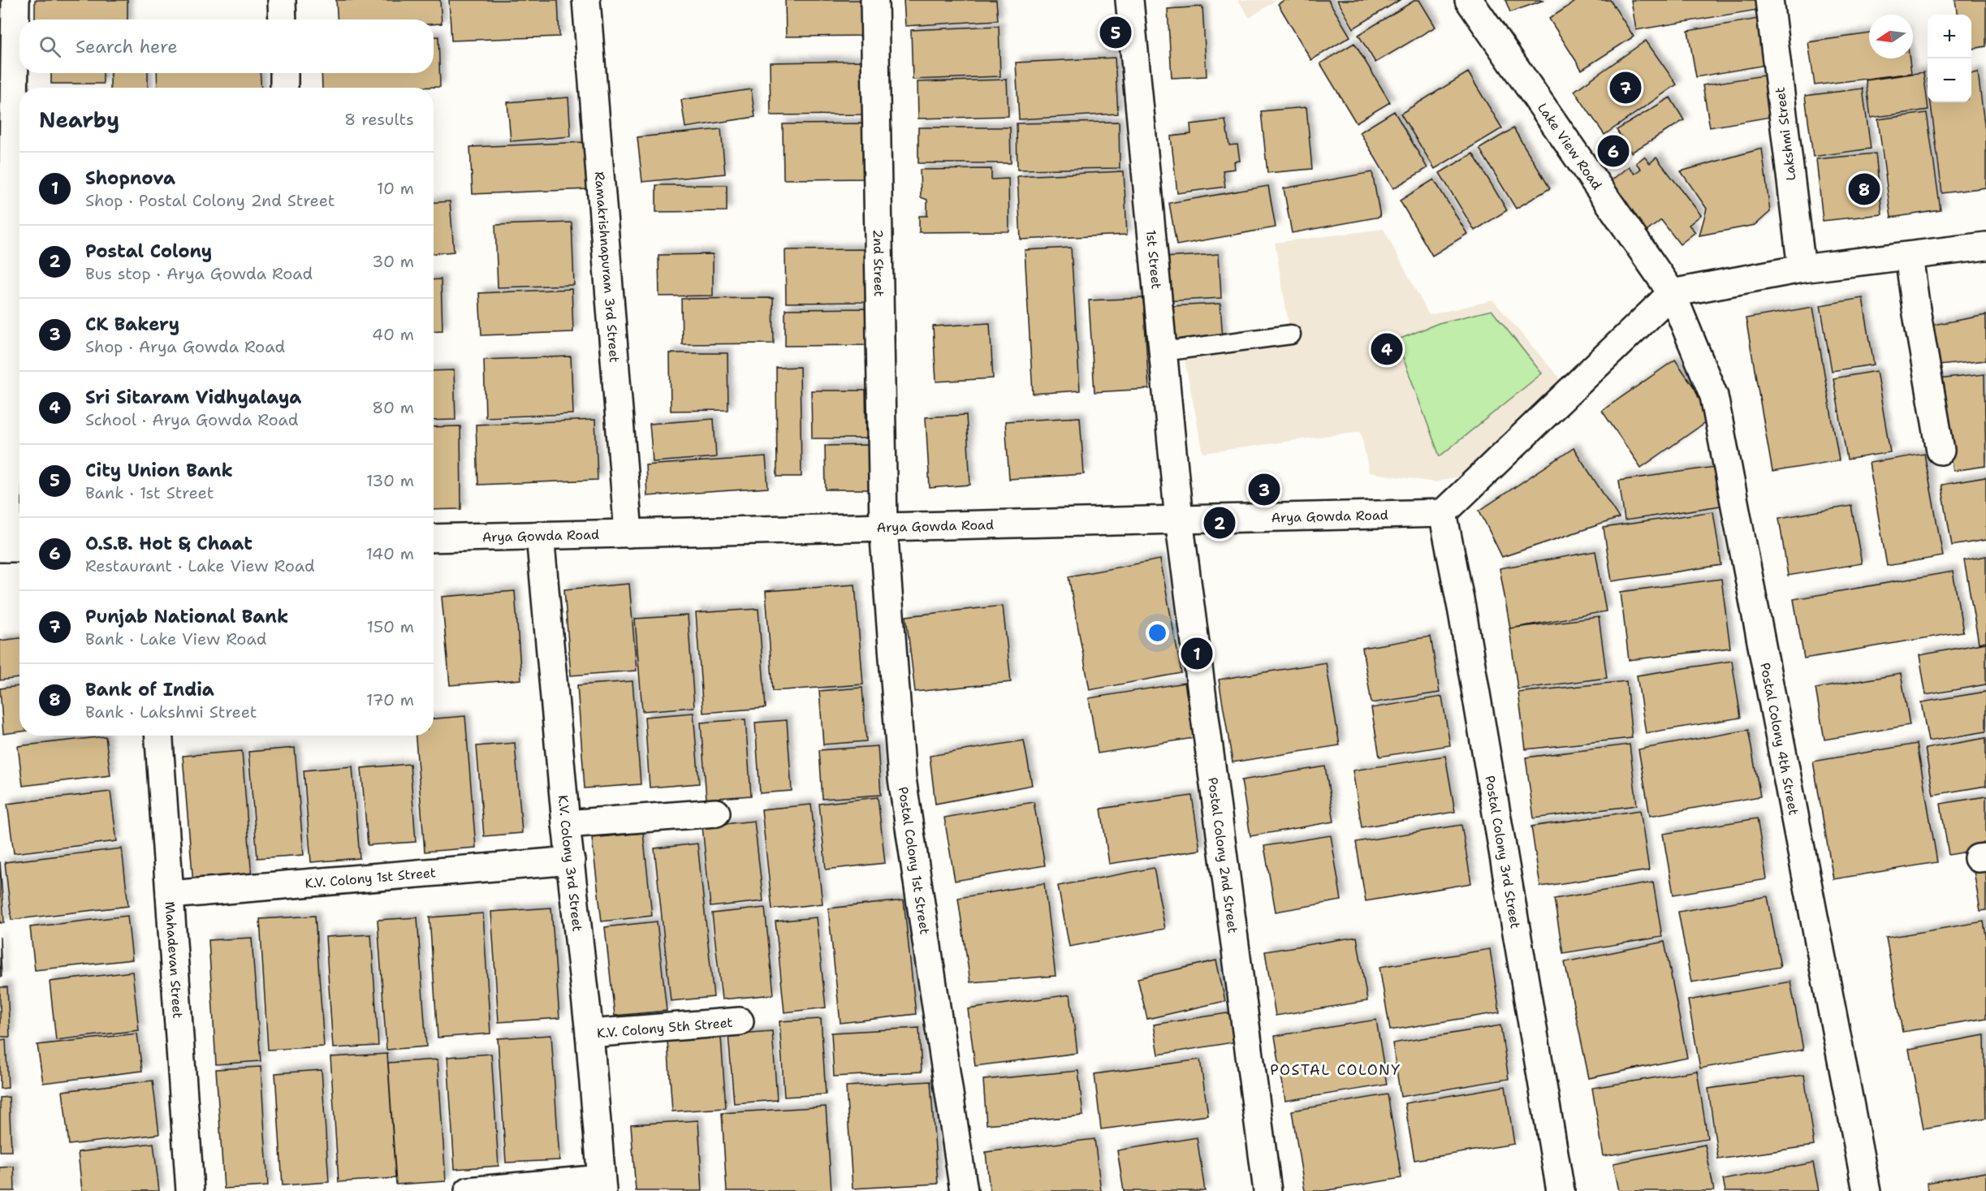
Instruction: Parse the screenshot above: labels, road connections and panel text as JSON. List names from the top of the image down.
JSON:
{
  "streets": {
    "street": [
      "Lakshmi Street",
      "Lake View Road",
      "1st Street",
      "2nd Street",
      "Ramakrishnapuram 3rd Street",
      "Arya Gowda Road",
      "Postal Colony 4th Street",
      "Postal Colony 3rd Street",
      "Postal Colony 2nd Street",
      "Postal Colony 1st Street",
      "K.V. Colony 3rd Street",
      "K.V. Colony 1st Street",
      "Mahadevan Street",
      "K.V. Colony 5th Street"
    ]
  },
  "crossings": [
    ["Lake View Road", "Postal Colony 4th Street"],
    ["1st Street", "Arya Gowda Road"],
    ["1st Street", "Postal Colony 2nd Street"],
    ["2nd Street", "Arya Gowda Road"],
    ["2nd Street", "Postal Colony 1st Street"],
    ["Ramakrishnapuram 3rd Street", "Arya Gowda Road"],
    ["Arya Gowda Road", "Postal Colony 3rd Street"],
    ["Arya Gowda Road", "Postal Colony 2nd Street"],
    ["Arya Gowda Road", "Postal Colony 1st Street"],
    ["Arya Gowda Road", "K.V. Colony 3rd Street"],
    ["K.V. Colony 3rd Street", "K.V. Colony 1st Street"],
    ["K.V. Colony 3rd Street", "K.V. Colony 5th Street"],
    ["K.V. Colony 1st Street", "Mahadevan Street"]
  ],
  "districts": ["POSTAL COLONY"],
  "north": "left",
  "page": {
    "map_buttons": ["+", "−"],
    "pins": [
      "5",
      "7",
      "6",
      "8",
      "4",
      "3",
      "2",
      "1"
    ],
    "search": "Search here",
    "heading": ["Nearby", "8 results"],
    "list": [
      {
        "mark": "1",
        "name": "Shopnova",
        "note": "Shop · Postal Colony 2nd Street",
        "value": "10 m"
      },
      {
        "mark": "2",
        "name": "Postal Colony",
        "note": "Bus stop · Arya Gowda Road",
        "value": "30 m"
      },
      {
        "mark": "3",
        "name": "CK Bakery",
        "note": "Shop · Arya Gowda Road",
        "value": "40 m"
      },
      {
        "mark": "4",
        "name": "Sri Sitaram Vidhyalaya",
        "note": "School · Arya Gowda Road",
        "value": "80 m"
      },
      {
        "mark": "5",
        "name": "City Union Bank",
        "note": "Bank · 1st Street",
        "value": "130 m"
      },
      {
        "mark": "6",
        "name": "O.S.B. Hot & Chaat",
        "note": "Restaurant · Lake View Road",
        "value": "140 m"
      },
      {
        "mark": "7",
        "name": "Punjab National Bank",
        "note": "Bank · Lake View Road",
        "value": "150 m"
      },
      {
        "mark": "8",
        "name": "Bank of India",
        "note": "Bank · Lakshmi Street",
        "value": "170 m"
      }
    ]
  }
}
